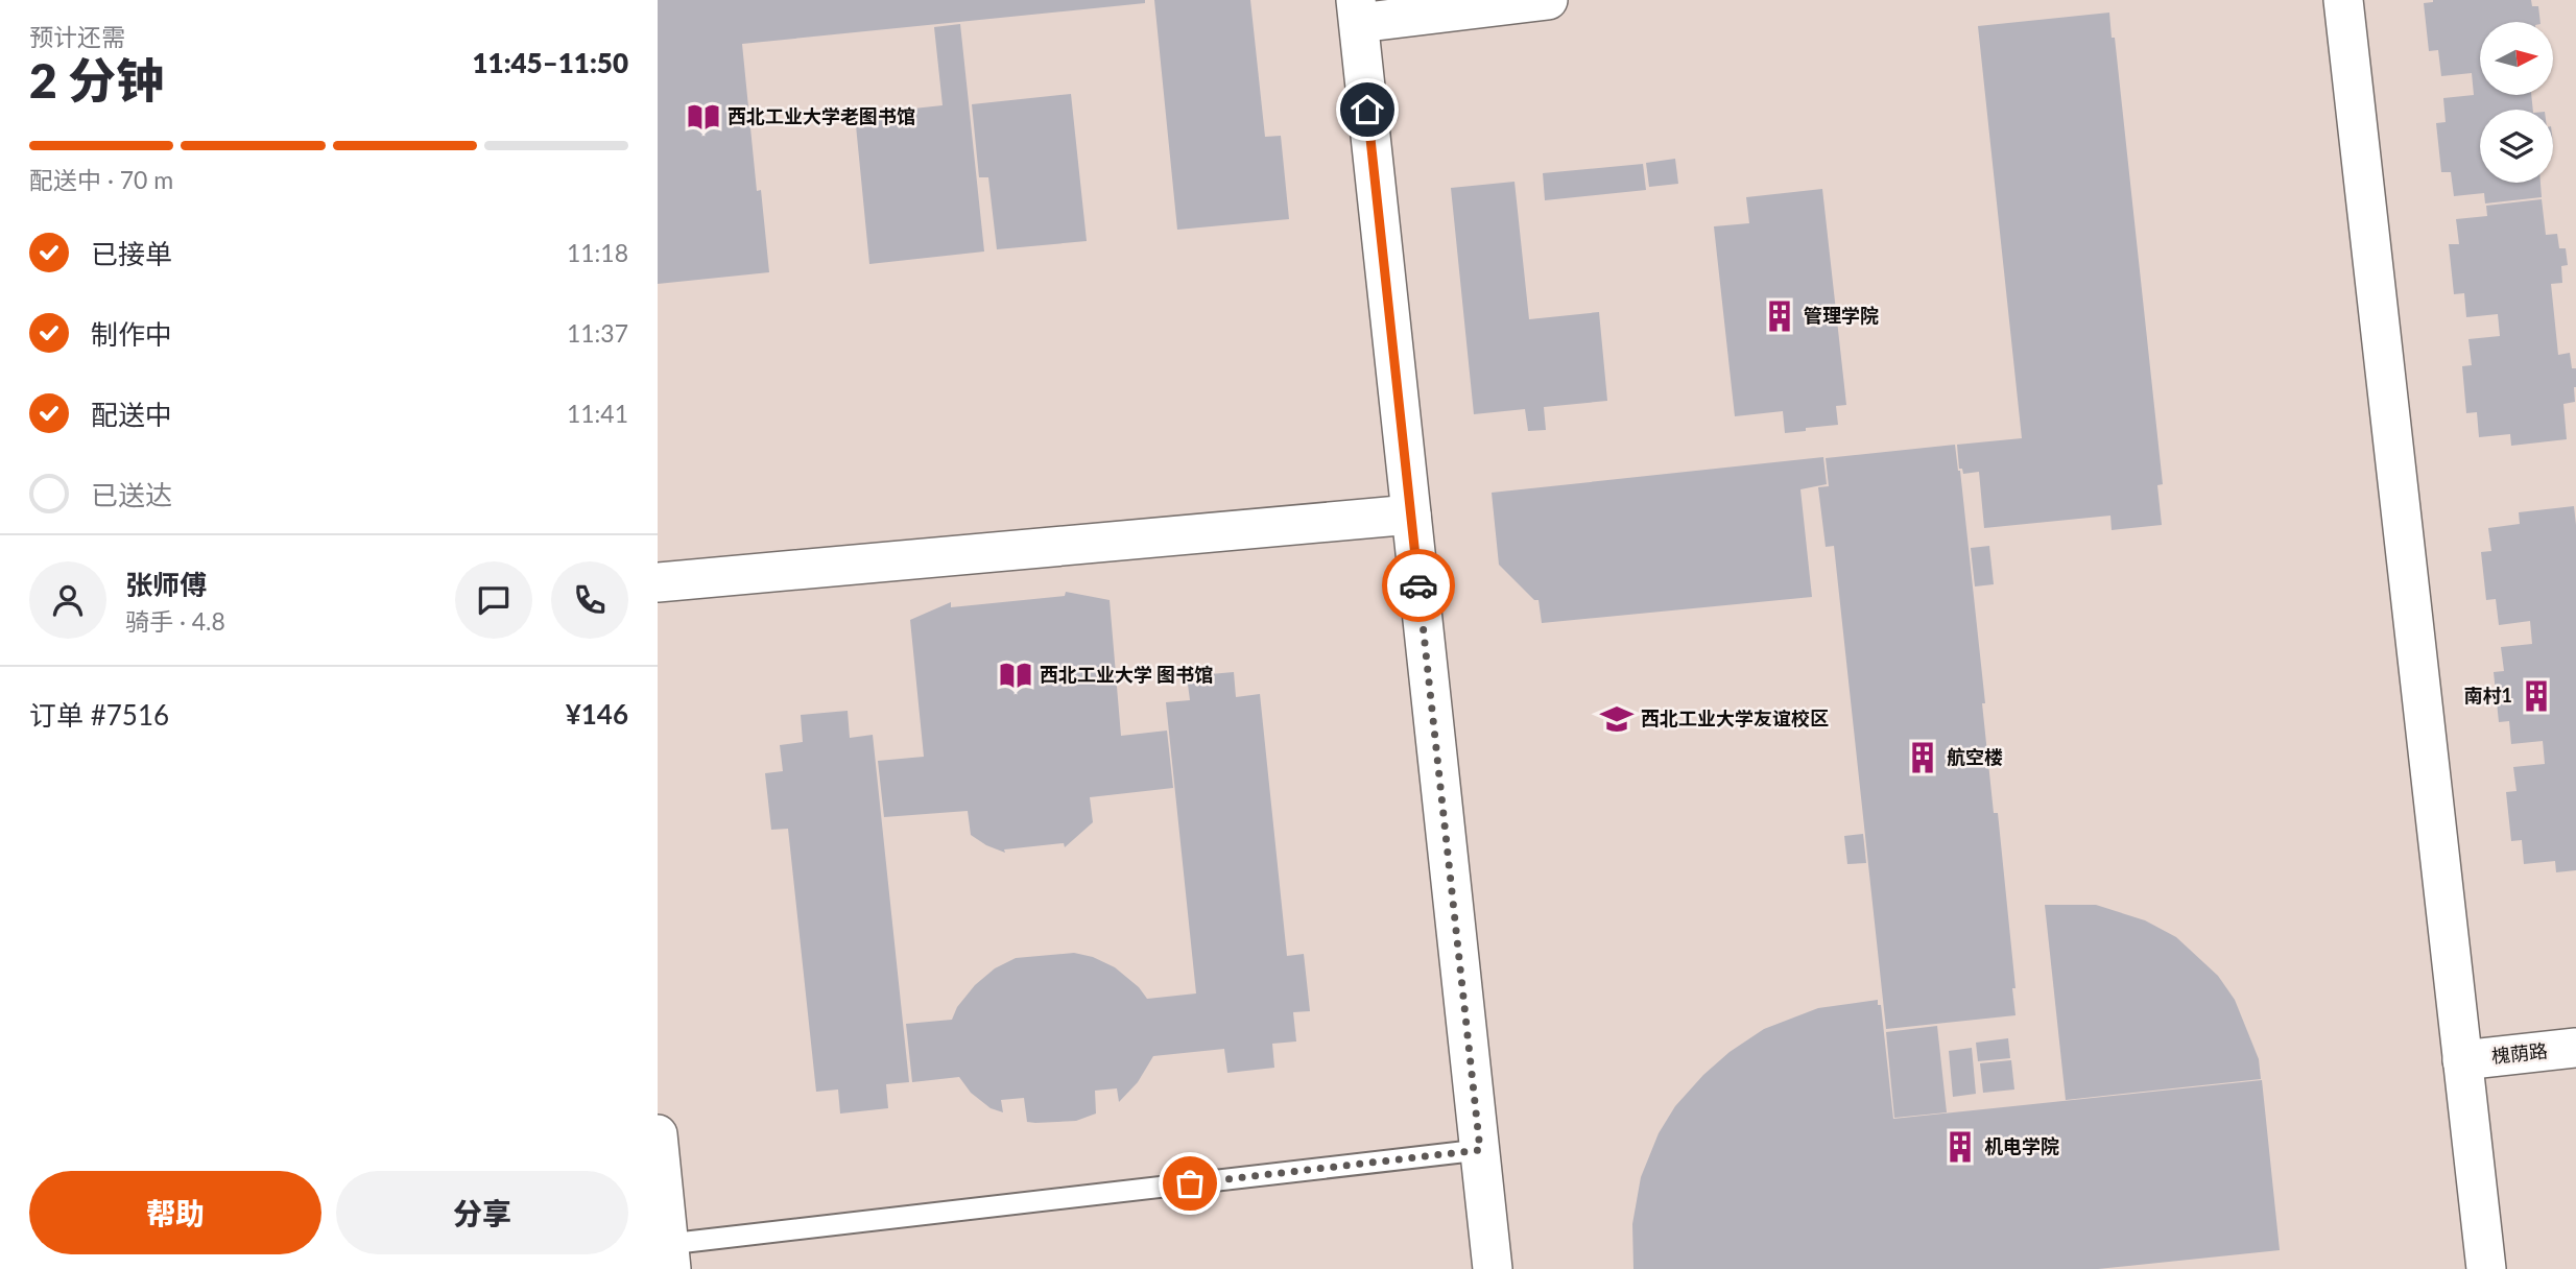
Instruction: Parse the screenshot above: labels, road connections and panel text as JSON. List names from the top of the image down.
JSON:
{
  "streets": {
    "street": ["槐荫路"]
  },
  "places": {
    "library": ["西北工业大学老图书馆", "西北工业大学 图书馆"],
    "building": [
      "管理学院",
      "南村1",
      "航空楼",
      "机电学院"
    ],
    "school or university": ["西北工业大学友谊校区"]
  },
  "north": "right",
  "page": {
    "heading": ["2 分钟", "预计还需", "11:45–11:50"],
    "panel": [
      "张师傅",
      "骑手 · 4.8",
      "订单 #7516",
      "¥146"
    ],
    "bar": "配送中 · 70 m",
    "list": [
      ["已接单", "11:18"],
      ["制作中", "11:37"],
      ["配送中", "11:41"],
      "已送达"
    ],
    "buttons": ["帮助", "分享"]
  }
}
